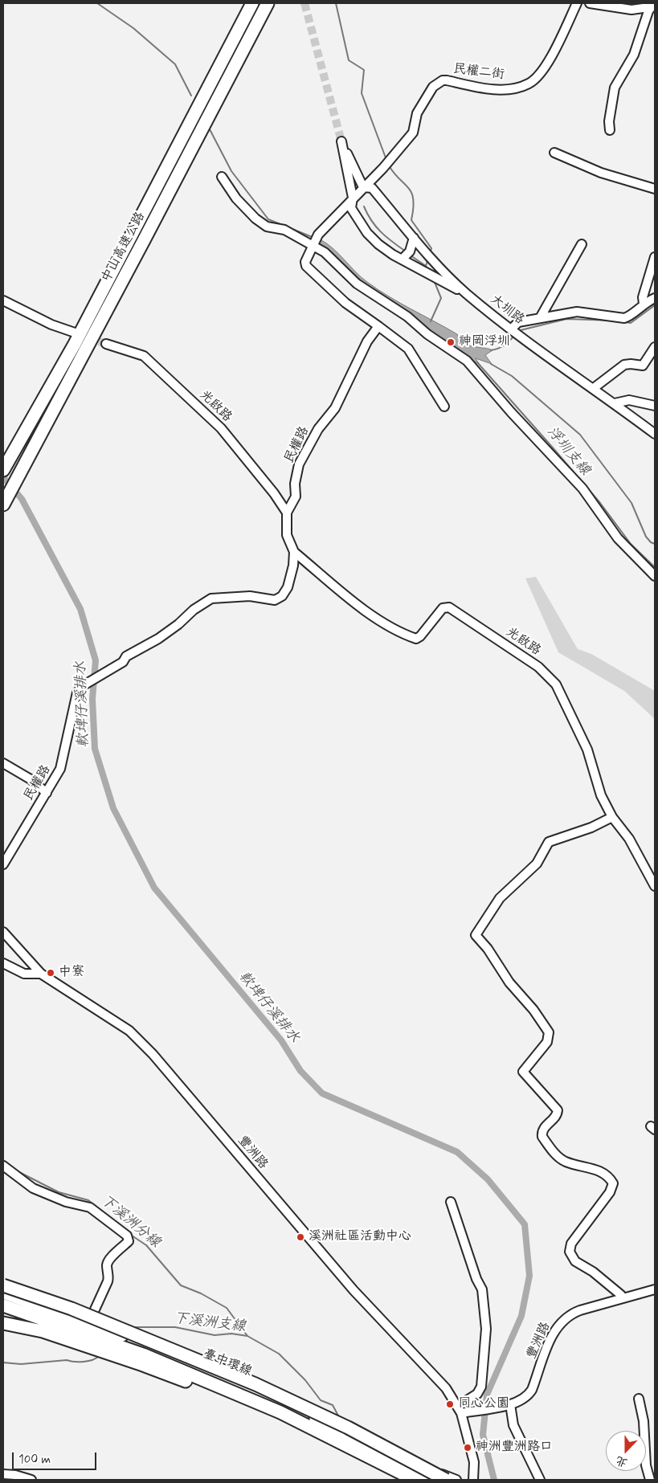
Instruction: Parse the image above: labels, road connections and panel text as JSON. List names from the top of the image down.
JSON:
{
  "streets": {
    "highway": ["中山高速公路", "臺中環線"],
    "street": [
      "民權二街",
      "大圳路",
      "光啟路",
      "民權路",
      "豐洲路"
    ]
  },
  "crossings": [
    ["民權二街", "大圳路"],
    ["光啟路", "民權路"]
  ],
  "water": [
    "浮圳支線",
    "軟埤仔溪排水",
    "下溪洲分線",
    "下溪洲支線"
  ],
  "places": [
    "神岡浮圳",
    "中寮",
    "溪洲社區活動中心",
    "同心公園",
    "神洲豐洲路口"
  ],
  "scale_bar": "100 m",
  "north": "bottom"
}
